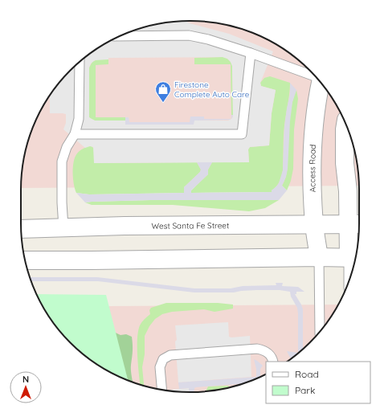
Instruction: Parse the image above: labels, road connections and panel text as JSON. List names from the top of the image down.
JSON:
{
  "streets": {
    "street": ["Access Road", "West Santa Fe Street"]
  },
  "crossings": [
    ["Access Road", "West Santa Fe Street"]
  ],
  "places": {
    "shop": ["Firestone Complete Auto Care"]
  },
  "legend": ["Road", "Park"],
  "north": "top"
}
